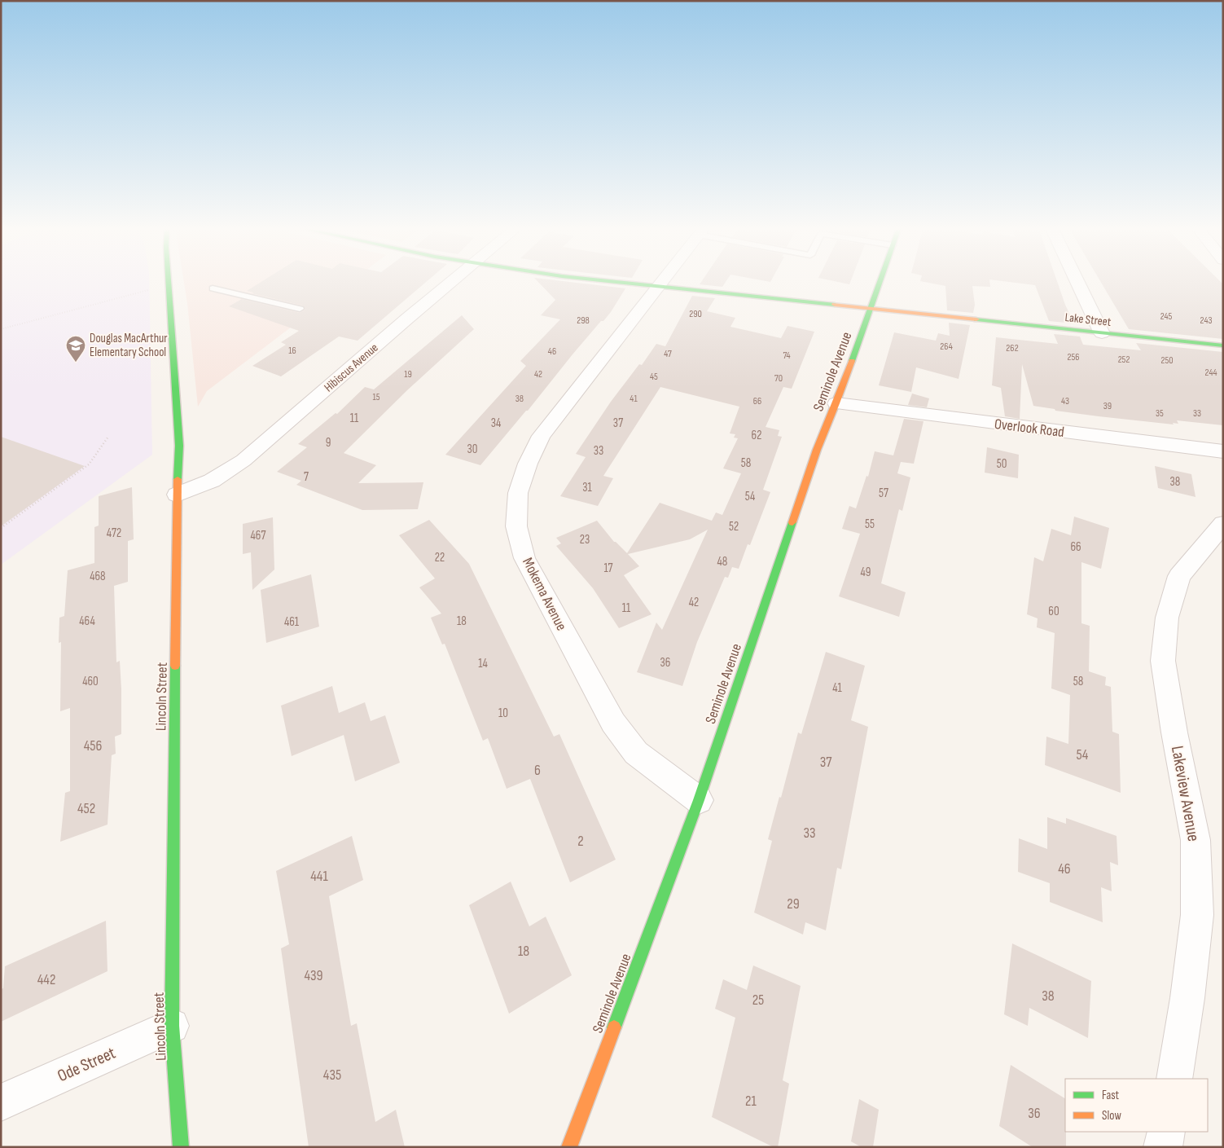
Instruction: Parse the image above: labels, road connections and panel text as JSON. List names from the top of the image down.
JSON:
{
  "streets": {
    "street": [
      "Lake Street",
      "Hibiscus Avenue",
      "Seminole Avenue",
      "Overlook Road",
      "Mokema Avenue",
      "Lincoln Street",
      "Lakeview Avenue",
      "Ode Street"
    ]
  },
  "crossings": [
    ["Lake Street", "Seminole Avenue"],
    ["Lake Street", "Mokema Avenue"],
    ["Hibiscus Avenue", "Lincoln Street"],
    ["Seminole Avenue", "Overlook Road"],
    ["Seminole Avenue", "Mokema Avenue"],
    ["Lincoln Street", "Ode Street"]
  ],
  "places": {
    "school or university": ["Douglas MacArthur Elementary School"]
  },
  "house_numbers": [
    "290",
    "245",
    "298",
    "243",
    "264",
    "262",
    "16",
    "46",
    "47",
    "74",
    "256",
    "252",
    "250",
    "244",
    "19",
    "42",
    "45",
    "70",
    "15",
    "38",
    "41",
    "66",
    "43",
    "39",
    "35",
    "33",
    "11",
    "34",
    "37",
    "62",
    "9",
    "30",
    "33",
    "58",
    "50",
    "7",
    "38",
    "31",
    "57",
    "54",
    "55",
    "52",
    "472",
    "467",
    "23",
    "66",
    "22",
    "48",
    "17",
    "49",
    "468",
    "42",
    "11",
    "60",
    "464",
    "18",
    "461",
    "36",
    "14",
    "460",
    "58",
    "41",
    "10",
    "456",
    "54",
    "37",
    "6",
    "452",
    "33",
    "2",
    "46",
    "441",
    "29",
    "18",
    "439",
    "442",
    "38",
    "25",
    "435",
    "21",
    "36"
  ],
  "legend": ["Fast", "Slow"]
}
